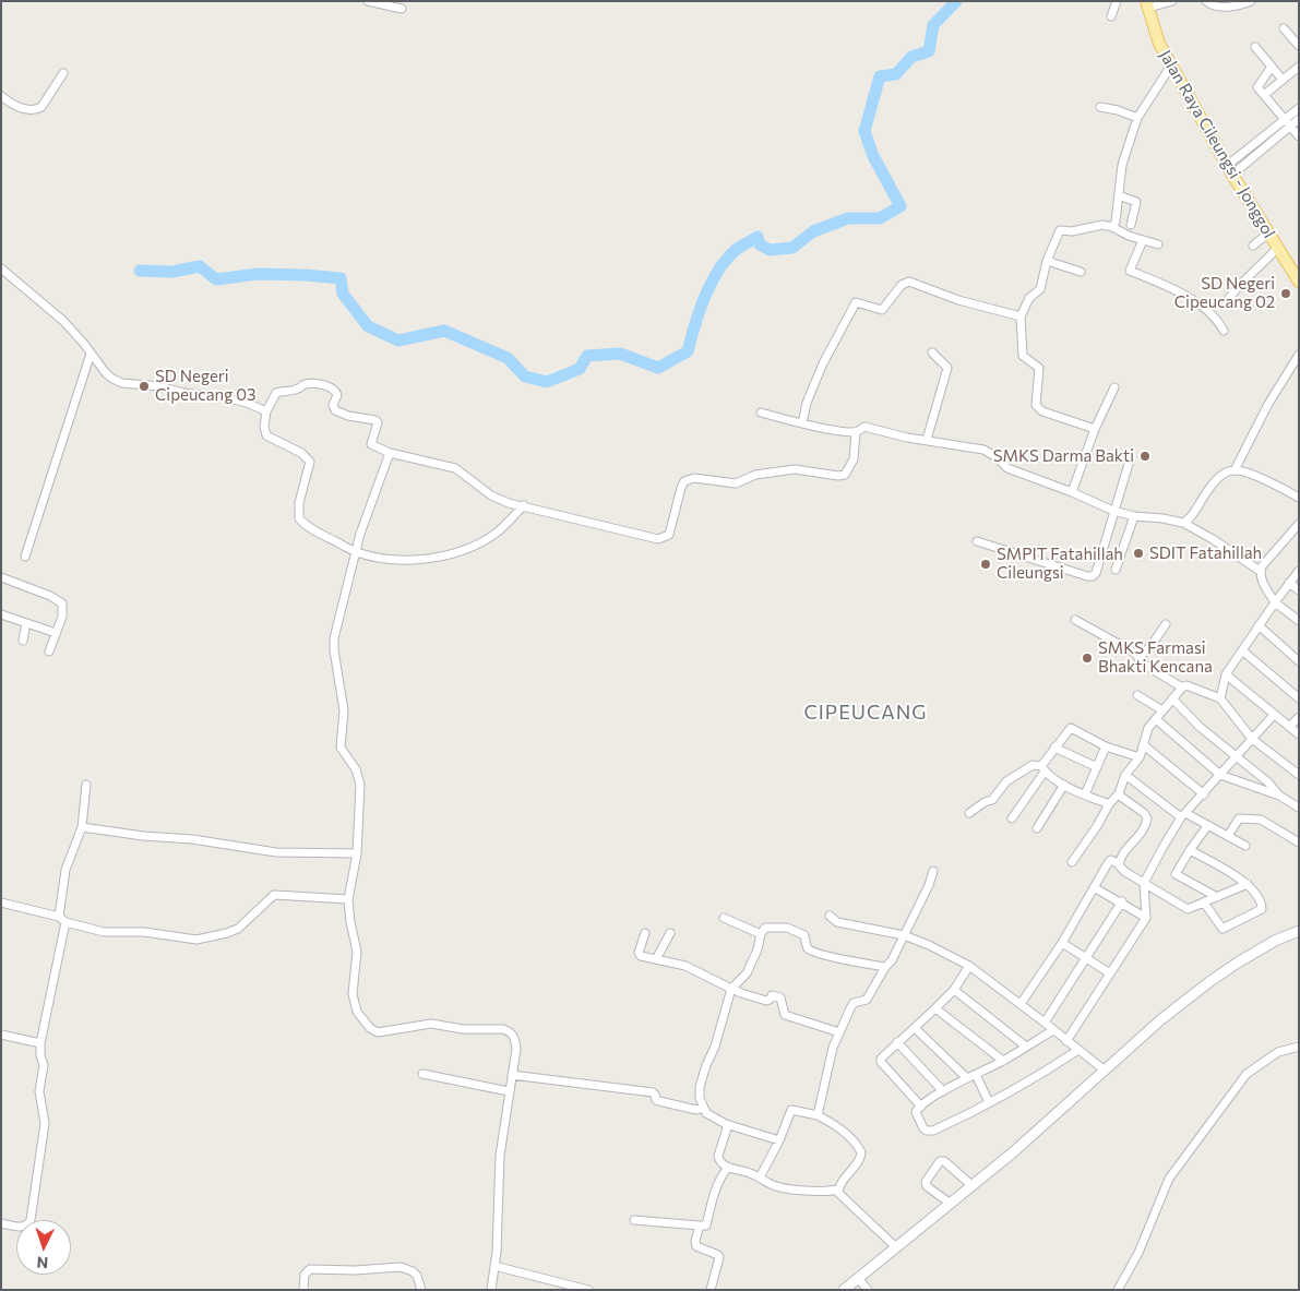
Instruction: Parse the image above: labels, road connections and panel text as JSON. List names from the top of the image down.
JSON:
{
  "streets": {
    "main road": ["Jalan Raya Cileungsi - Jonggol"]
  },
  "districts": ["CIPEUCANG"],
  "places": [
    "SD Negeri Cipeucang 02",
    "SD Negeri Cipeucang 03",
    "SMKS Darma Bakti",
    "SDIT Fatahillah",
    "SMPIT Fatahillah Cileungsi",
    "SMKS Farmasi Bhakti Kencana"
  ],
  "north": "bottom"
}
